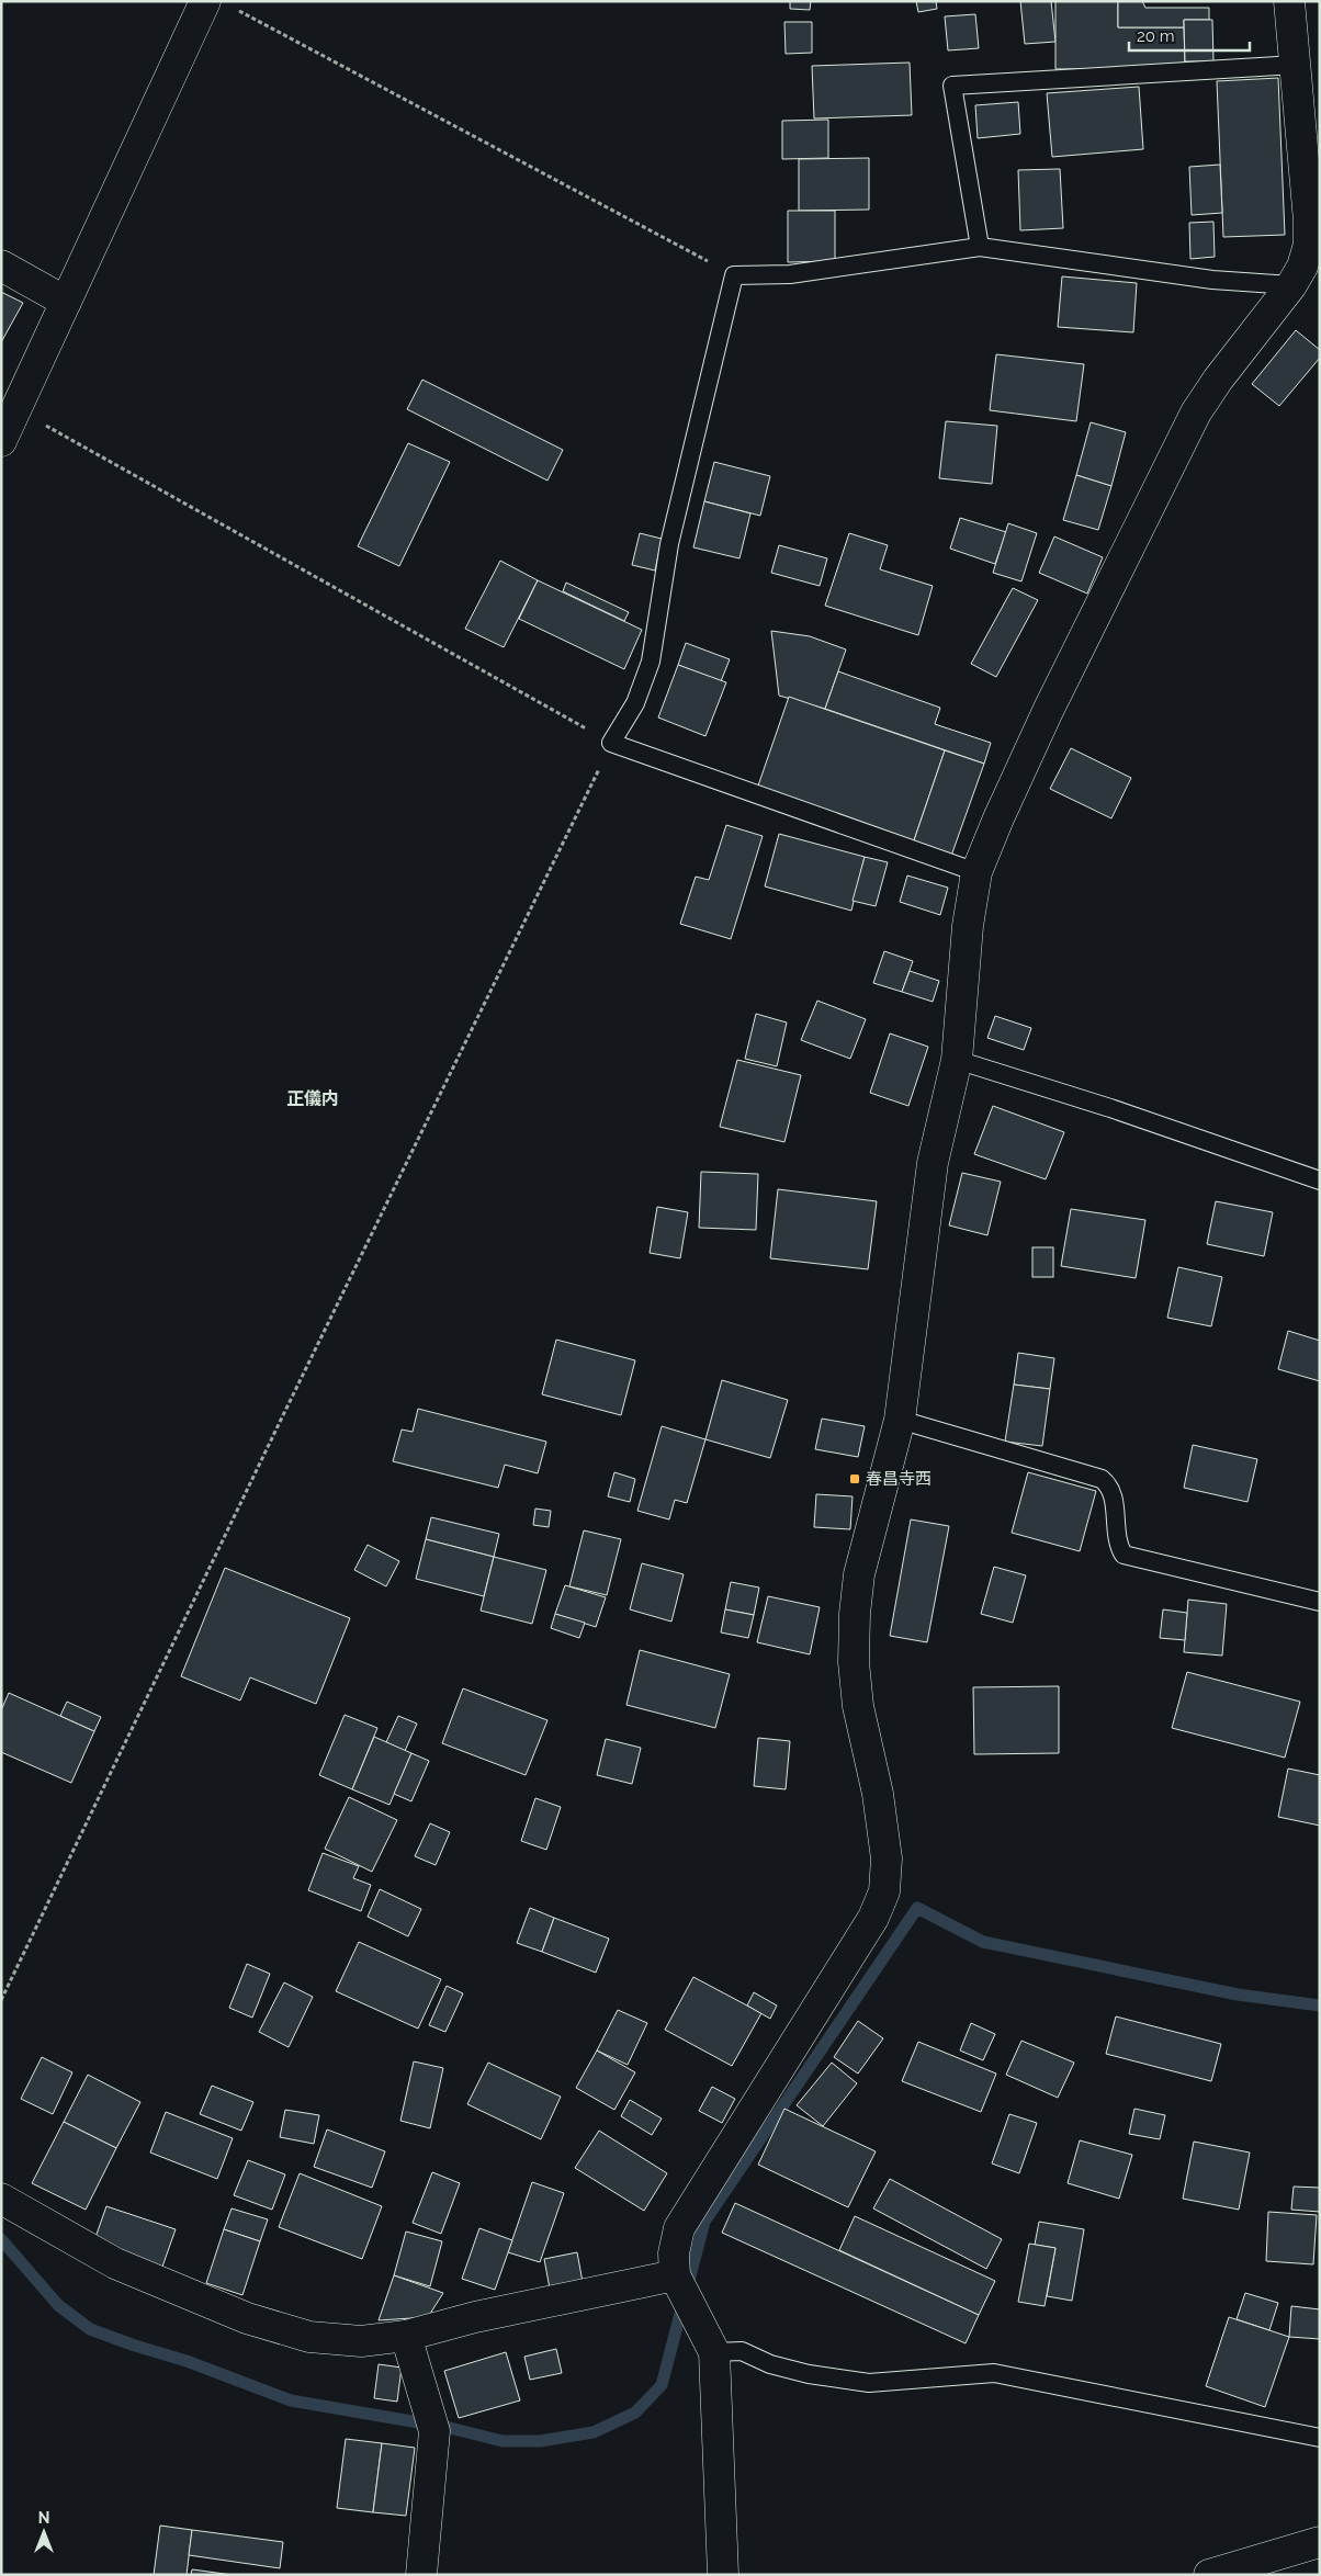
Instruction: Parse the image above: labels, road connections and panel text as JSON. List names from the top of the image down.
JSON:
{
  "districts": ["正儀内"],
  "places": {
    "transit": ["春昌寺西"]
  },
  "scale_bar": "20 m",
  "north": "top"
}
